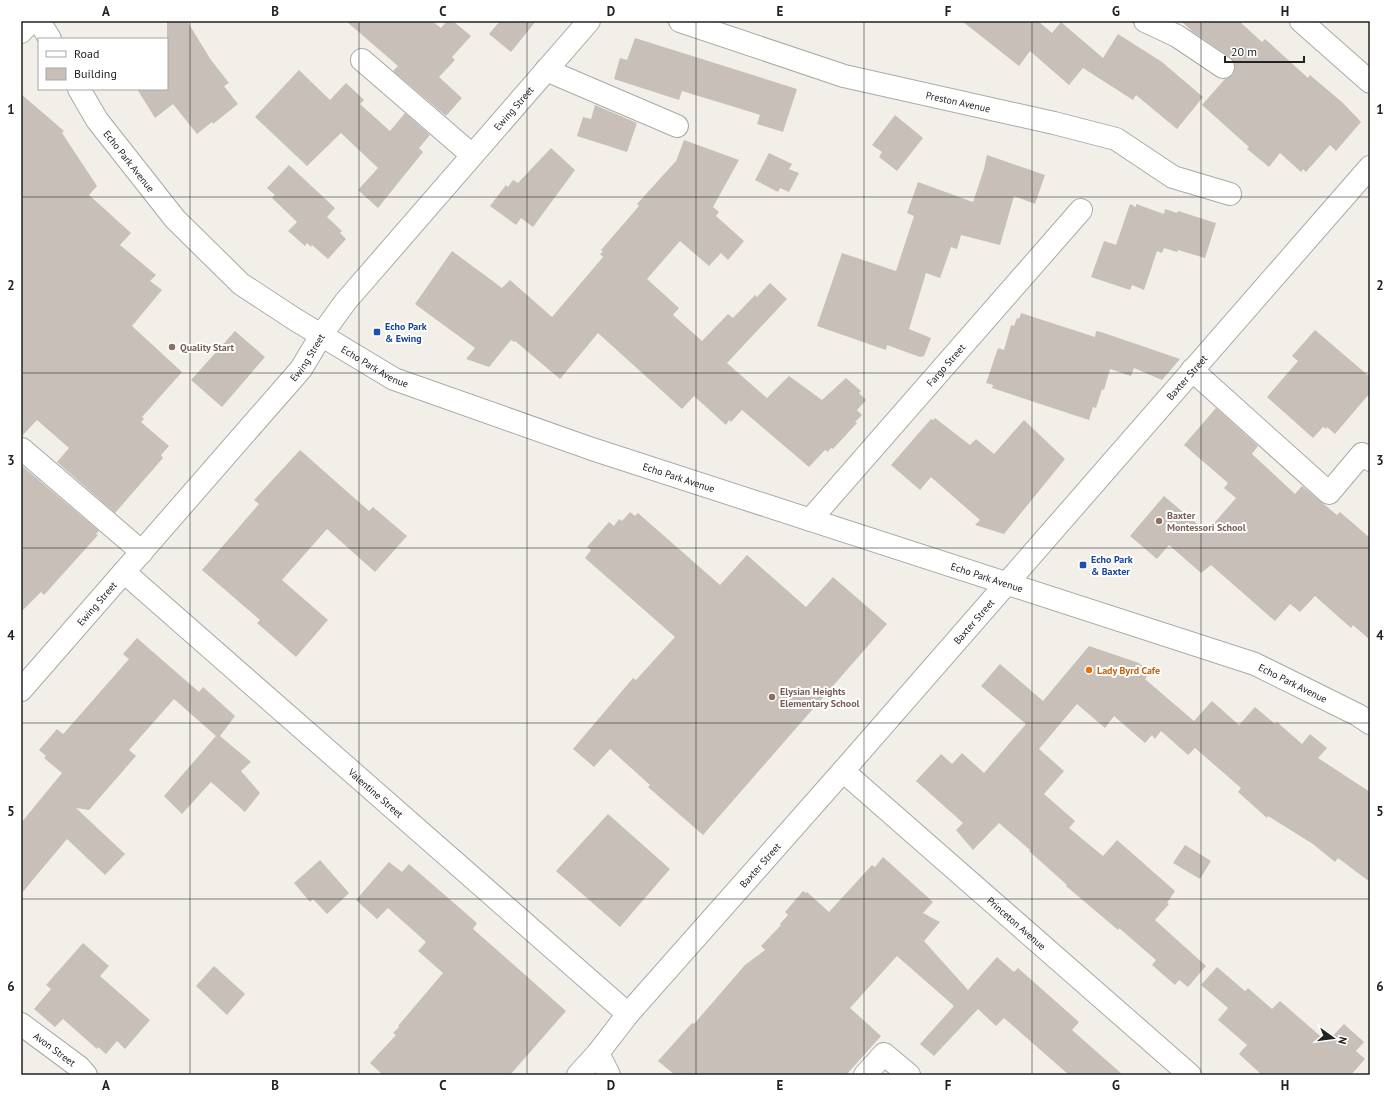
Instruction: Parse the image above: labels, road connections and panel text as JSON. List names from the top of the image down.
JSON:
{
  "streets": {
    "street": [
      "Preston Avenue",
      "Ewing Street",
      "Echo Park Avenue",
      "Fargo Street",
      "Baxter Street",
      "Valentine Street",
      "Princeton Avenue",
      "Avon Street"
    ]
  },
  "crossings": [
    ["Ewing Street", "Echo Park Avenue"],
    ["Ewing Street", "Valentine Street"],
    ["Echo Park Avenue", "Fargo Street"],
    ["Echo Park Avenue", "Baxter Street"],
    ["Baxter Street", "Valentine Street"],
    ["Baxter Street", "Princeton Avenue"]
  ],
  "places": {
    "transit": ["Echo Park & Ewing", "Echo Park & Baxter"],
    "other": [
      "Quality Start",
      "Baxter Montessori School",
      "Lady Byrd Cafe",
      "Elysian Heights Elementary School"
    ]
  },
  "legend": ["Road", "Building"],
  "scale_bar": "20 m",
  "north": "right",
  "grid": {
    "columns": [
      "A",
      "B",
      "C",
      "D",
      "E",
      "F",
      "G",
      "H"
    ],
    "rows": [
      "1",
      "2",
      "3",
      "4",
      "5",
      "6"
    ]
  }
}
